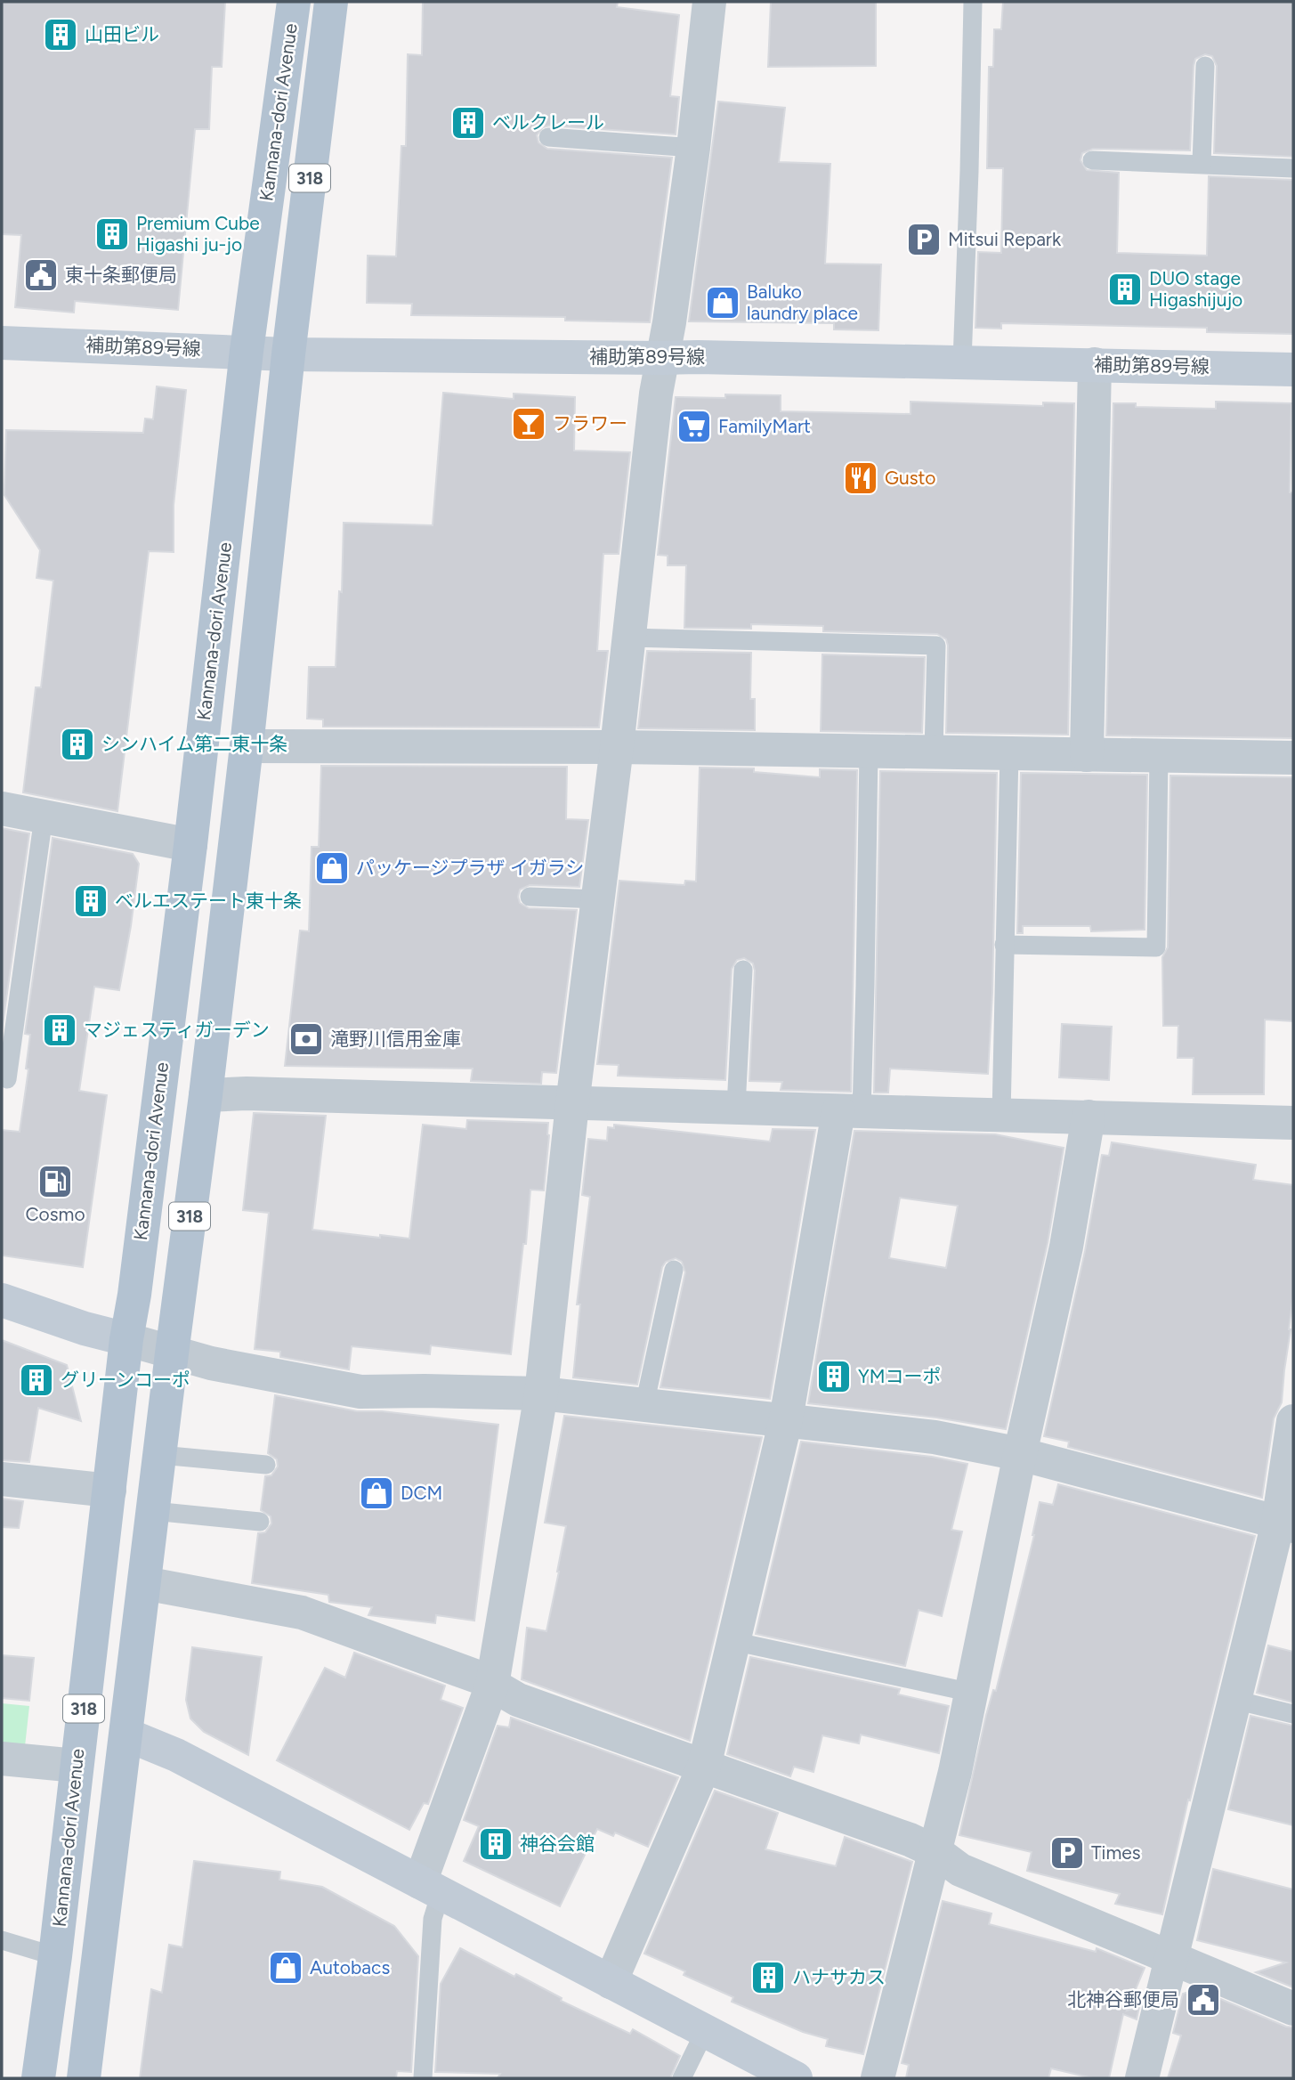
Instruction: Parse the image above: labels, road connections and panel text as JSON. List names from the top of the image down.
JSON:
{
  "streets": {
    "main road": ["Kannana-dori Avenue", "318"],
    "street": ["補助第89号線"]
  },
  "crossings": [
    ["Kannana-dori Avenue", "補助第89号線"]
  ],
  "places": {
    "building": [
      "山田ビル",
      "ベルクレール",
      "Premium Cube Higashi ju-jo",
      "DUO stage Higashijujo",
      "シンハイム第二東十条",
      "ベルエステート東十条",
      "マジェスティガーデン",
      "YMコーポ",
      "グリーンコーポ",
      "神谷会館",
      "ハナサカス"
    ],
    "parking": ["Mitsui Repark", "Times"],
    "public building": ["東十条郵便局", "北神谷郵便局"],
    "shop": [
      "Baluko laundry place",
      "パッケージプラザ イガラシ",
      "DCM",
      "Autobacs"
    ],
    "bar": ["フラワー"],
    "supermarket": ["FamilyMart"],
    "restaurant": ["Gusto"],
    "bank": ["滝野川信用金庫"],
    "fuel station": ["Cosmo"]
  }
}
